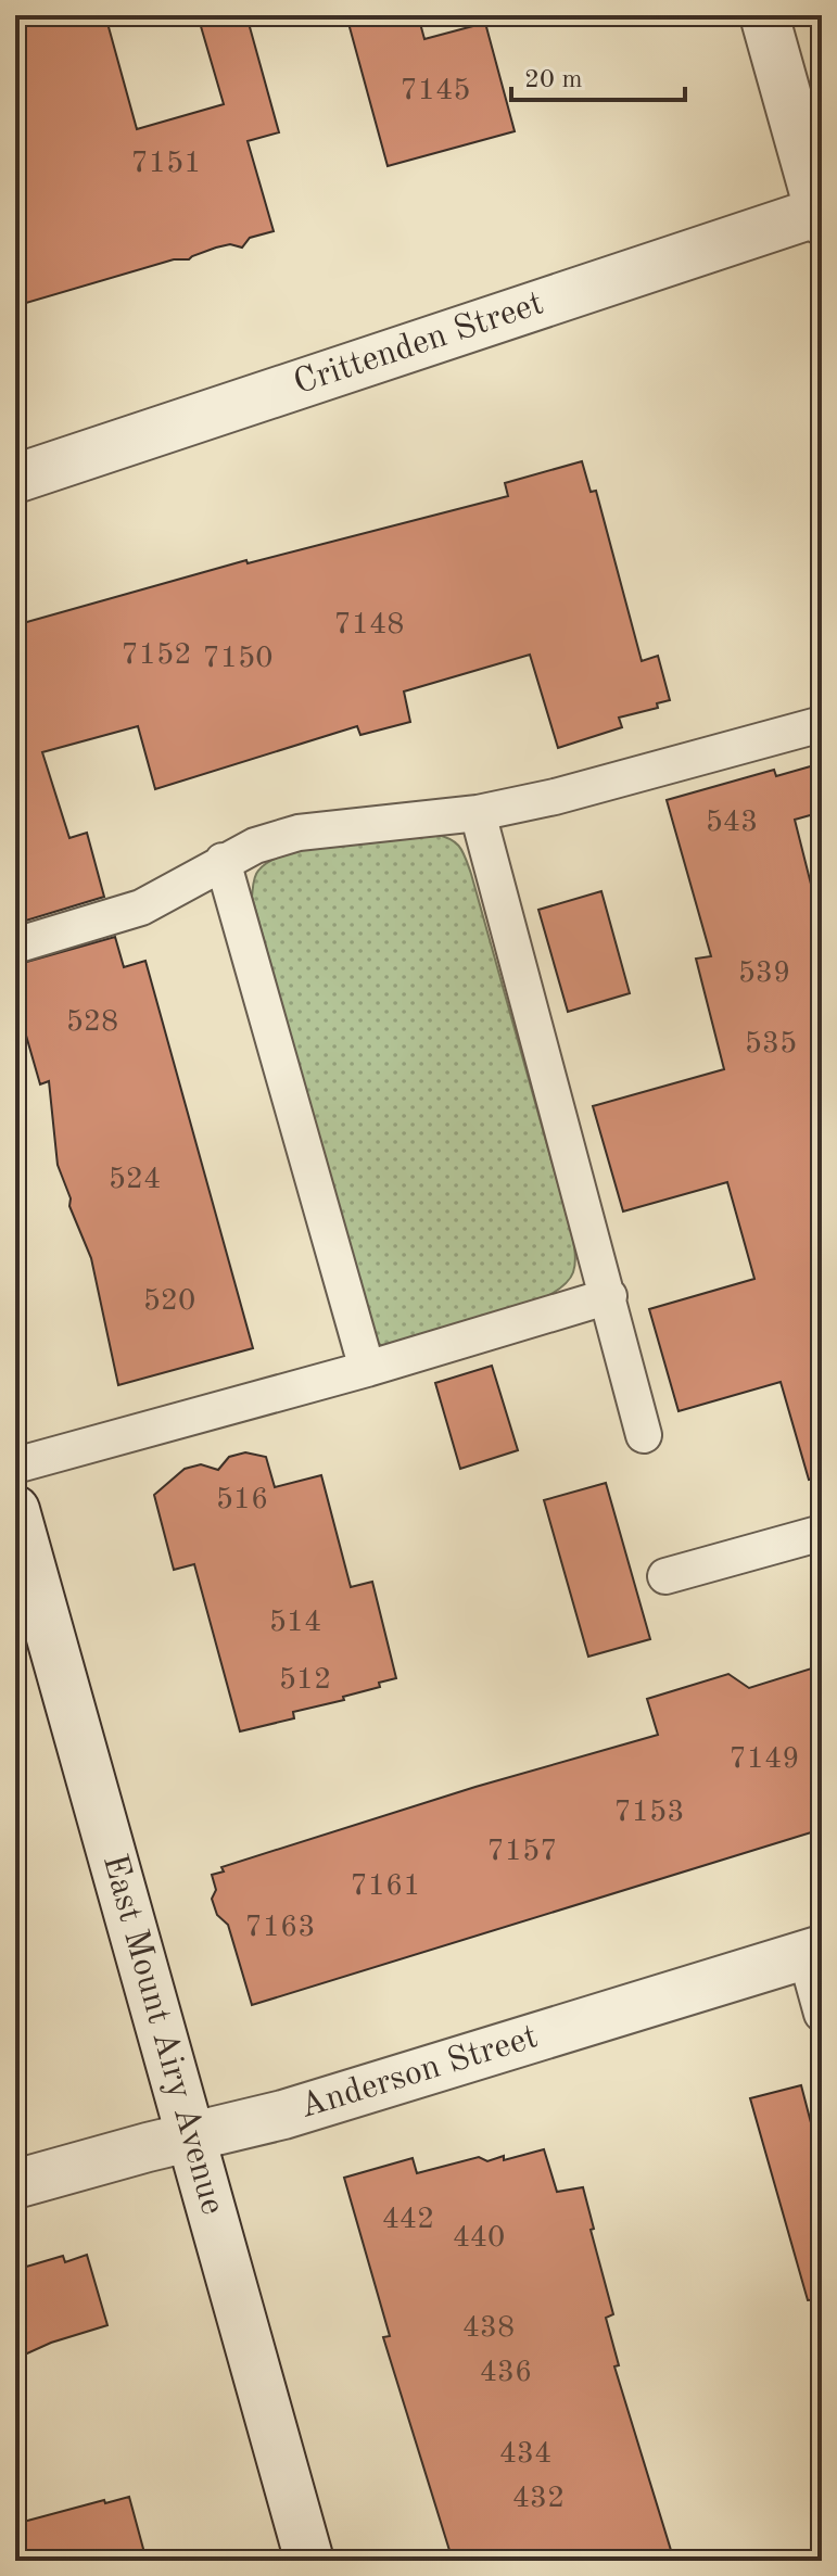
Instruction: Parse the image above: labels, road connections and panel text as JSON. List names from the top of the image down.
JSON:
{
  "streets": {
    "street": ["Crittenden Street", "East Mount Airy Avenue", "Anderson Street"]
  },
  "crossings": [
    ["East Mount Airy Avenue", "Anderson Street"]
  ],
  "house_numbers": [
    "7145",
    "7151",
    "7148",
    "7152",
    "7150",
    "543",
    "539",
    "528",
    "535",
    "524",
    "520",
    "516",
    "514",
    "512",
    "7149",
    "7153",
    "7157",
    "7161",
    "7163",
    "442",
    "440",
    "438",
    "436",
    "434",
    "432"
  ],
  "scale_bar": "20 m"
}
